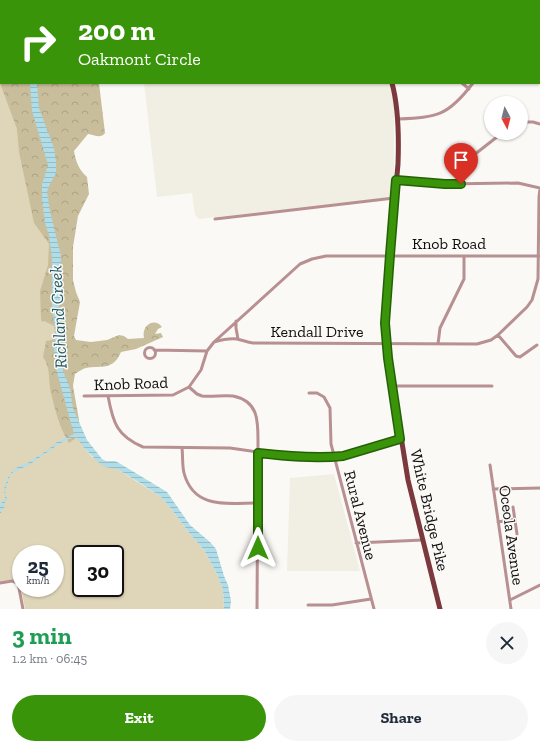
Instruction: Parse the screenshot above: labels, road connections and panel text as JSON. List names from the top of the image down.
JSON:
{
  "streets": {
    "main road": ["White Bridge Pike"],
    "street": [
      "Knob Road",
      "Kendall Drive",
      "Rural Avenue",
      "Oceola Avenue"
    ]
  },
  "crossings": [
    ["Knob Road", "Kendall Drive"],
    ["Knob Road", "White Bridge Pike"],
    ["Kendall Drive", "White Bridge Pike"]
  ],
  "water": ["Richland Creek"],
  "north": "bottom",
  "page": {
    "turn": ["200 m", "Oakmont Circle"],
    "speed": "25 km/h",
    "limit": "30",
    "heading": ["3 min", "1.2 km · 06:45"],
    "buttons": ["Exit", "Share"]
  }
}
